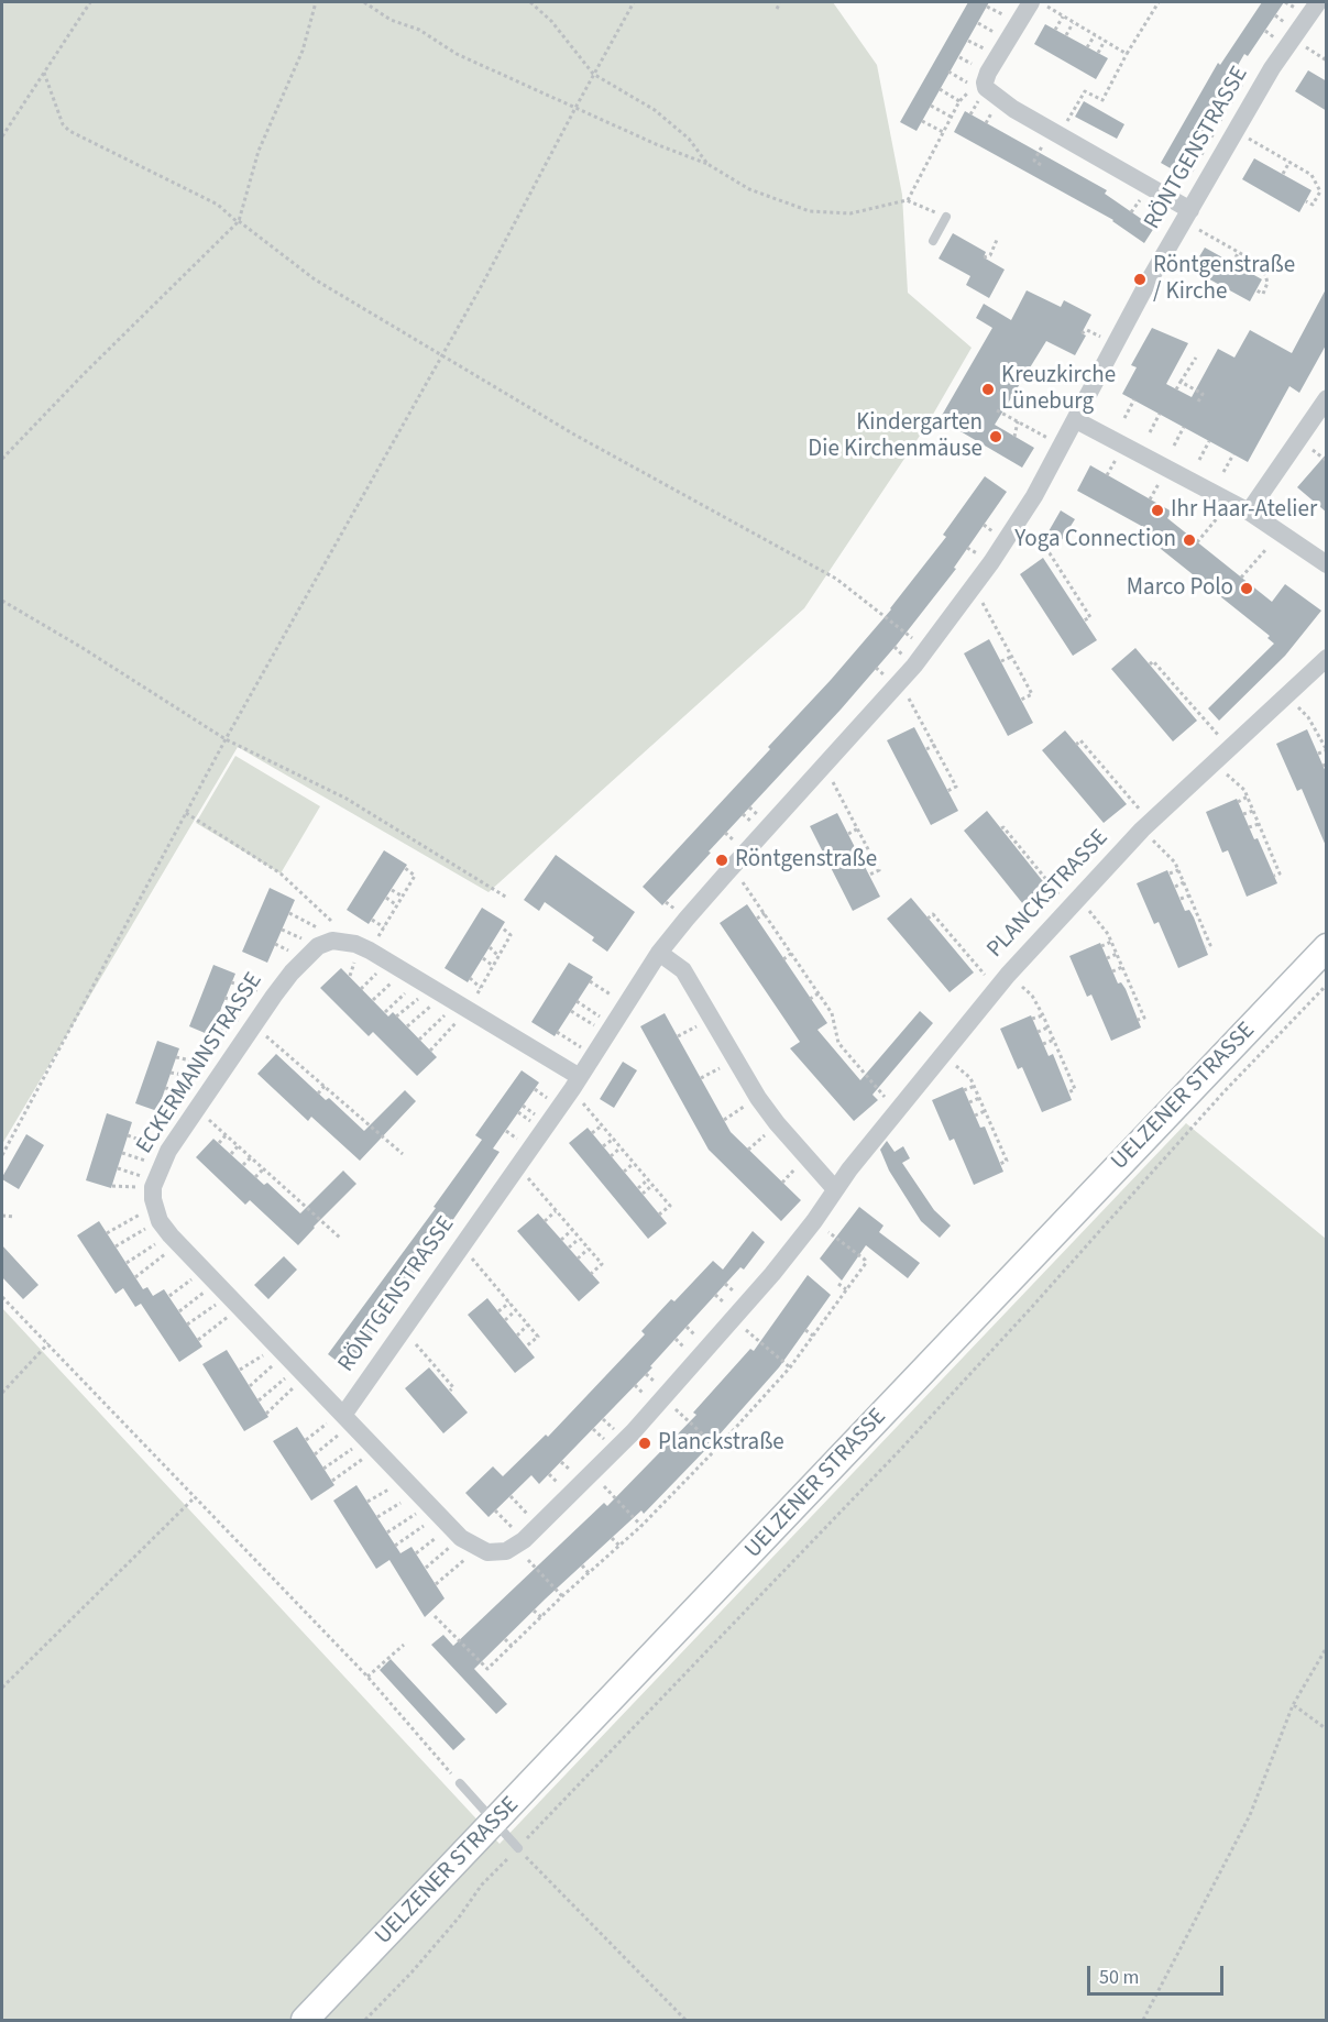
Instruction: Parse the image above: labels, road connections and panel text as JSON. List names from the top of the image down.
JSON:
{
  "streets": {
    "main road": ["UELZENER STRASSE"],
    "street": ["RÖNTGENSTRASSE", "PLANCKSTRASSE", "ECKERMANNSTRASSE"]
  },
  "places": [
    "Röntgenstraße / Kirche",
    "Kreuzkirche Lüneburg",
    "Kindergarten Die Kirchenmäuse",
    "Ihr Haar-Atelier",
    "Yoga Connection",
    "Marco Polo",
    "Röntgenstraße",
    "Planckstraße"
  ],
  "scale_bar": "50 m"
}
